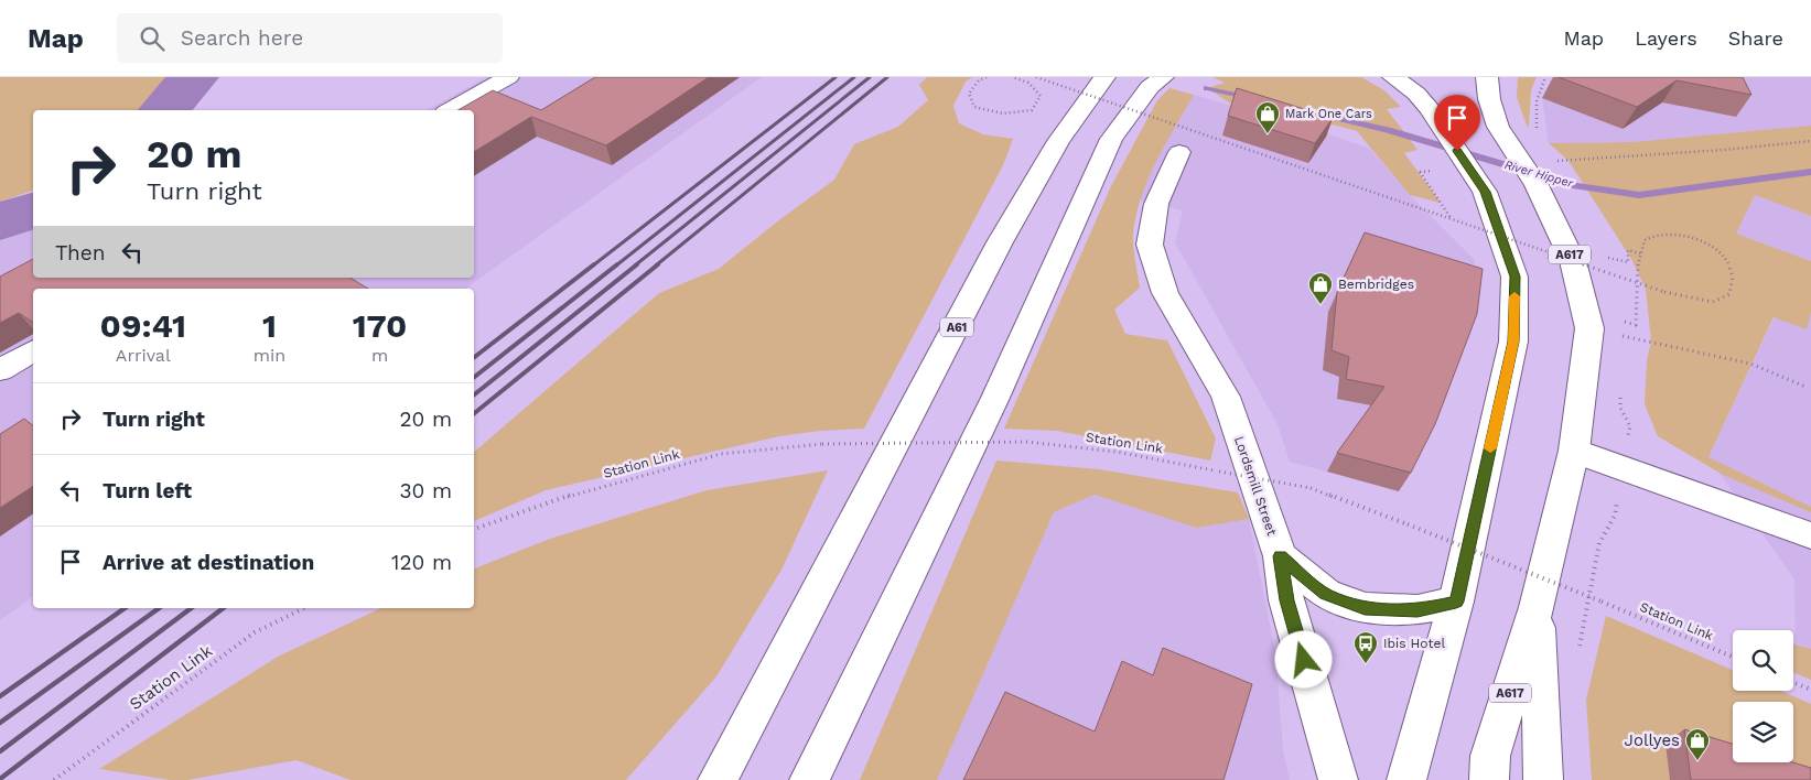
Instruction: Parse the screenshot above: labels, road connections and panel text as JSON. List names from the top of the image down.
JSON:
{
  "streets": {
    "main road": ["A617", "A61", "Lordsmill Street"],
    "path": ["Station Link"]
  },
  "water": ["River Hipper"],
  "places": {
    "shop": ["Mark One Cars", "Bembridges", "Jollyes"],
    "bus stop": ["Ibis Hotel"]
  },
  "page": {
    "header": "Map",
    "search": "Search here",
    "nav": ["Map", "Layers", "Share"],
    "turn": ["20 m", "Turn right"],
    "then": "Then",
    "eta": [
      "09:41",
      "Arrival",
      "1",
      "min",
      "170",
      "m"
    ],
    "list": [
      {
        "name": "Turn right",
        "value": "20 m"
      },
      {
        "name": "Turn left",
        "value": "30 m"
      },
      {
        "name": "Arrive at destination",
        "value": "120 m"
      }
    ]
  }
}
